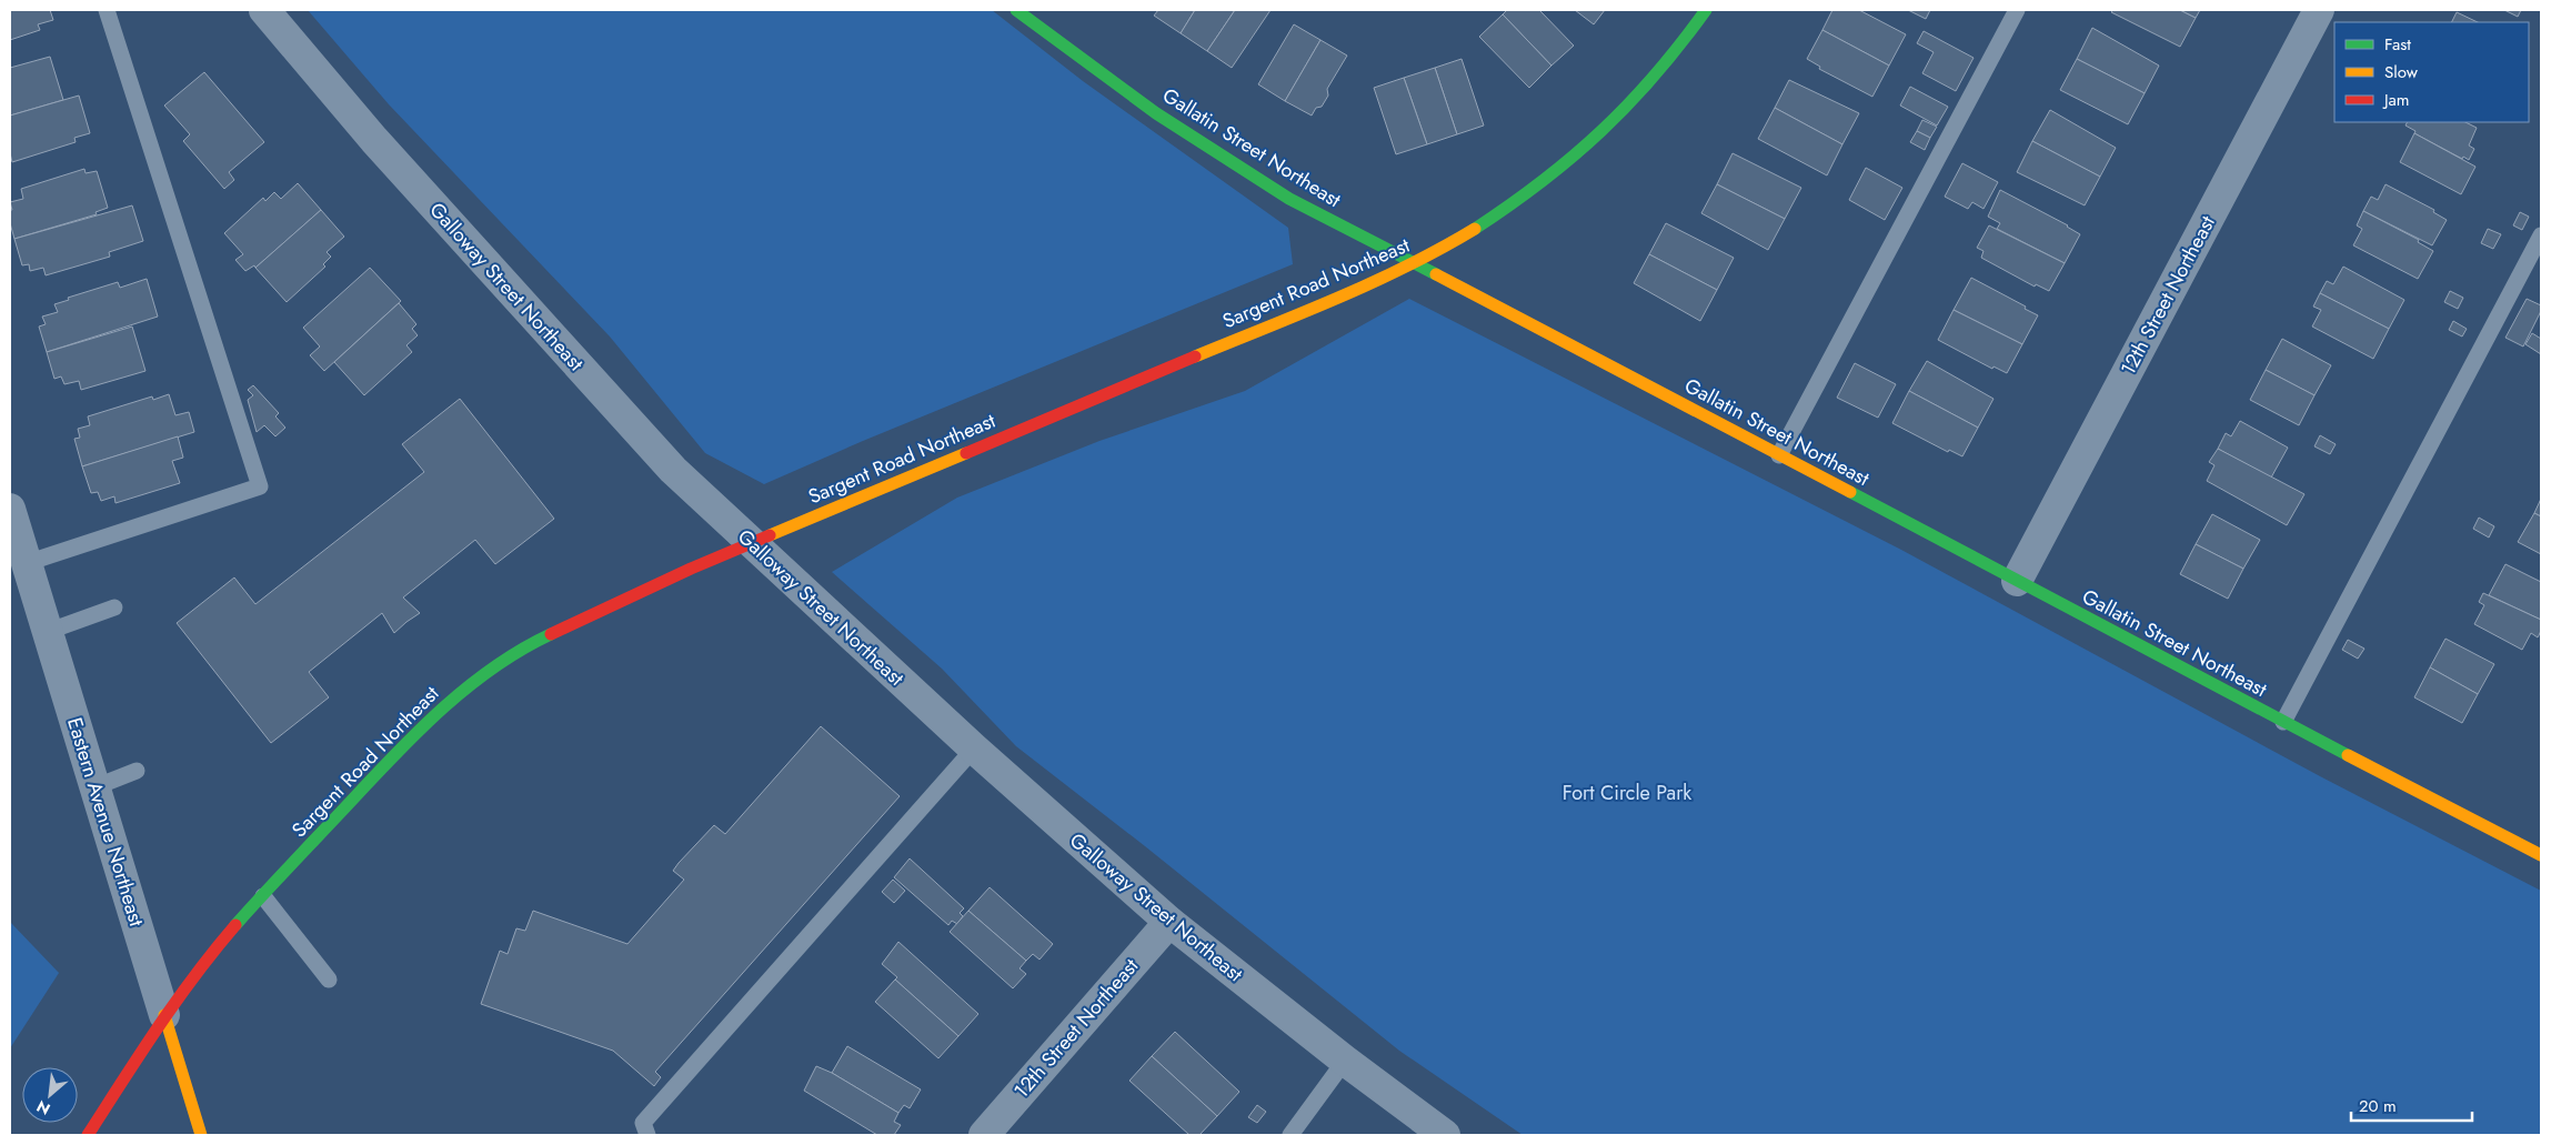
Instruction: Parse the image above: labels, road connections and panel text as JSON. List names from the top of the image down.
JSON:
{
  "streets": {
    "main road": ["Gallatin Street Northeast", "Sargent Road Northeast", "Eastern Avenue Northeast"],
    "street": ["Galloway Street Northeast", "12th Street Northeast"]
  },
  "crossings": [
    ["Gallatin Street Northeast", "Sargent Road Northeast"],
    ["Gallatin Street Northeast", "12th Street Northeast"],
    ["Sargent Road Northeast", "Galloway Street Northeast"],
    ["Sargent Road Northeast", "Eastern Avenue Northeast"],
    ["Galloway Street Northeast", "12th Street Northeast"]
  ],
  "parks": ["Fort Circle Park"],
  "legend": ["Fast", "Slow", "Jam"],
  "scale_bar": "20 m",
  "north": "bottom left"
}
